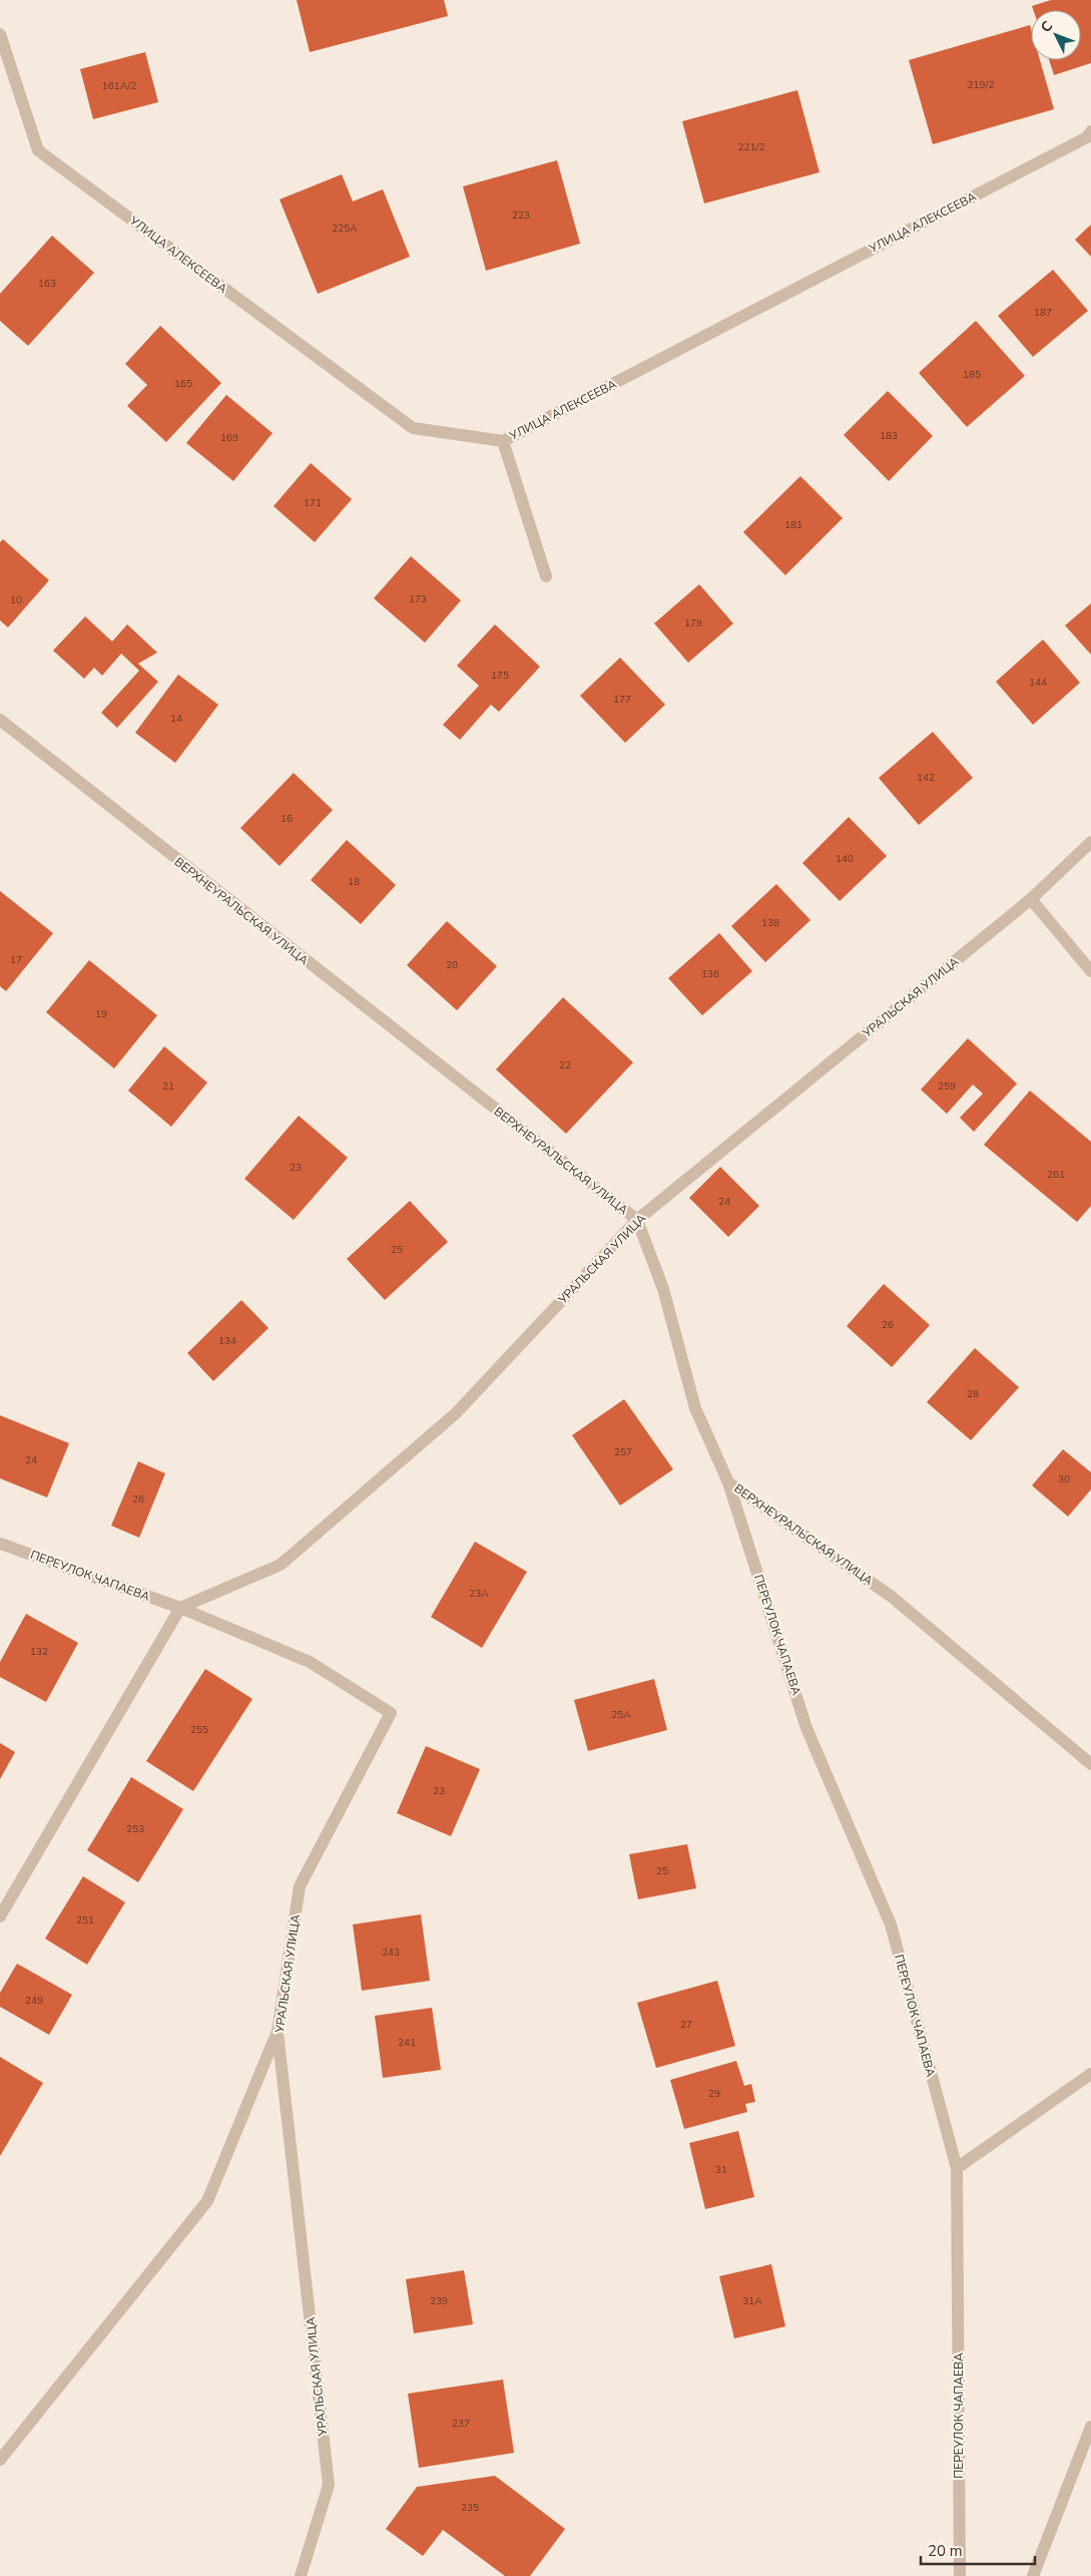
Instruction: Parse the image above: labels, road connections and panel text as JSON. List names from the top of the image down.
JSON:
{
  "streets": {
    "street": [
      "УЛИЦА АЛЕКСЕЕВА",
      "ВЕРХНЕУРАЛЬСКАЯ УЛИЦА",
      "УРАЛЬСКАЯ УЛИЦА",
      "ПЕРЕУЛОК ЧАПАЕВА"
    ]
  },
  "crossings": [
    ["ВЕРХНЕУРАЛЬСКАЯ УЛИЦА", "УРАЛЬСКАЯ УЛИЦА"],
    ["ВЕРХНЕУРАЛЬСКАЯ УЛИЦА", "ПЕРЕУЛОК ЧАПАЕВА"],
    ["УРАЛЬСКАЯ УЛИЦА", "ПЕРЕУЛОК ЧАПАЕВА"]
  ],
  "house_numbers": [
    "219/2",
    "161А/2",
    "221/2",
    "223",
    "225А",
    "163",
    "187",
    "185",
    "165",
    "183",
    "169",
    "171",
    "181",
    "173",
    "10",
    "179",
    "175",
    "144",
    "177",
    "14",
    "142",
    "16",
    "140",
    "18",
    "138",
    "17",
    "20",
    "136",
    "19",
    "22",
    "21",
    "259",
    "23",
    "261",
    "24",
    "25",
    "26",
    "134",
    "28",
    "257",
    "24",
    "30",
    "26",
    "23А",
    "132",
    "25А",
    "255",
    "23",
    "253",
    "25",
    "251",
    "243",
    "249",
    "27",
    "241",
    "29",
    "31",
    "239",
    "31А",
    "237",
    "235"
  ],
  "scale_bar": "20 m",
  "north": "top left"
}
